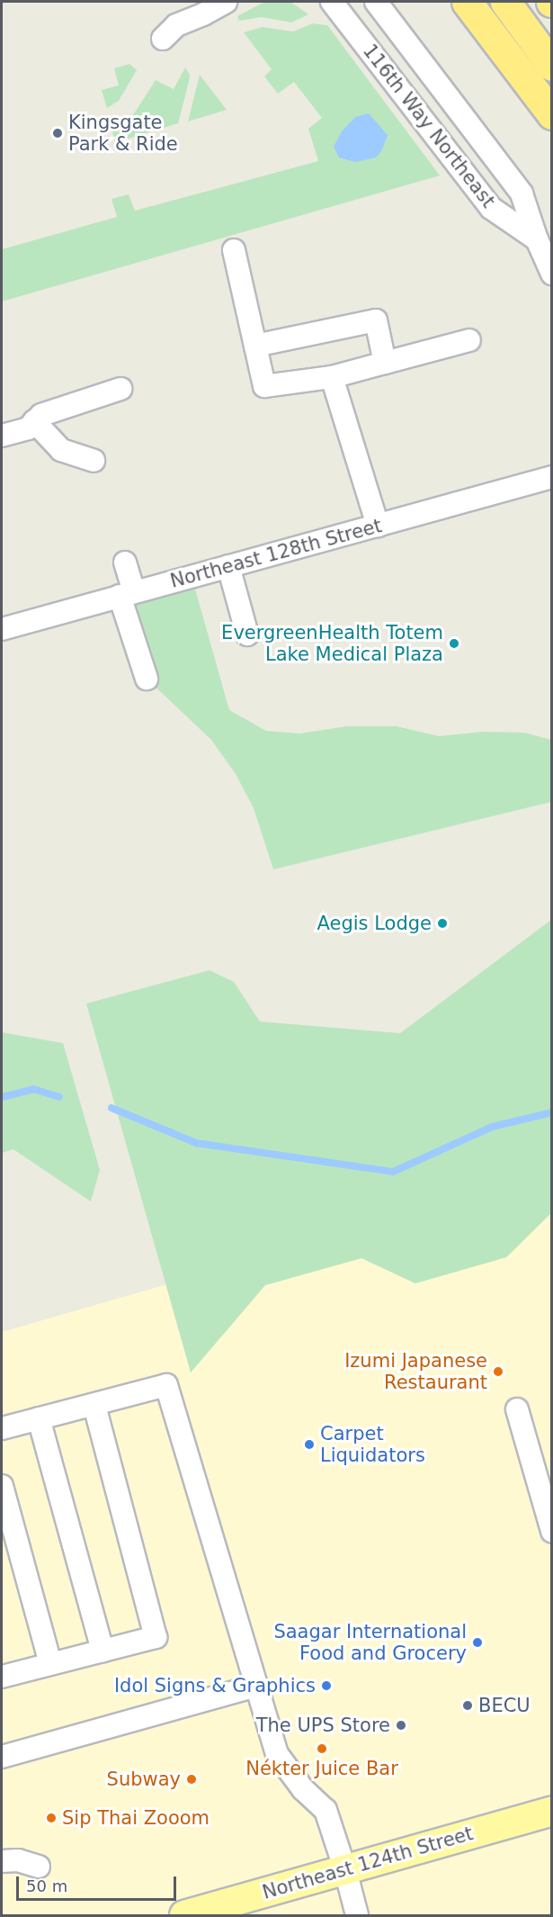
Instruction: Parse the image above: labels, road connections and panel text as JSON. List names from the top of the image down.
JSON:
{
  "streets": {
    "main road": ["Northeast 124th Street"],
    "street": ["116th Way Northeast", "Northeast 128th Street"]
  },
  "places": [
    "Kingsgate Park & Ride",
    "EvergreenHealth Totem Lake Medical Plaza",
    "Aegis Lodge",
    "Izumi Japanese Restaurant",
    "Carpet Liquidators",
    "Saagar International Food and Grocery",
    "Idol Signs & Graphics",
    "BECU",
    "The UPS Store",
    "Nékter Juice Bar",
    "Subway",
    "Sip Thai Zooom"
  ],
  "scale_bar": "50 m"
}
